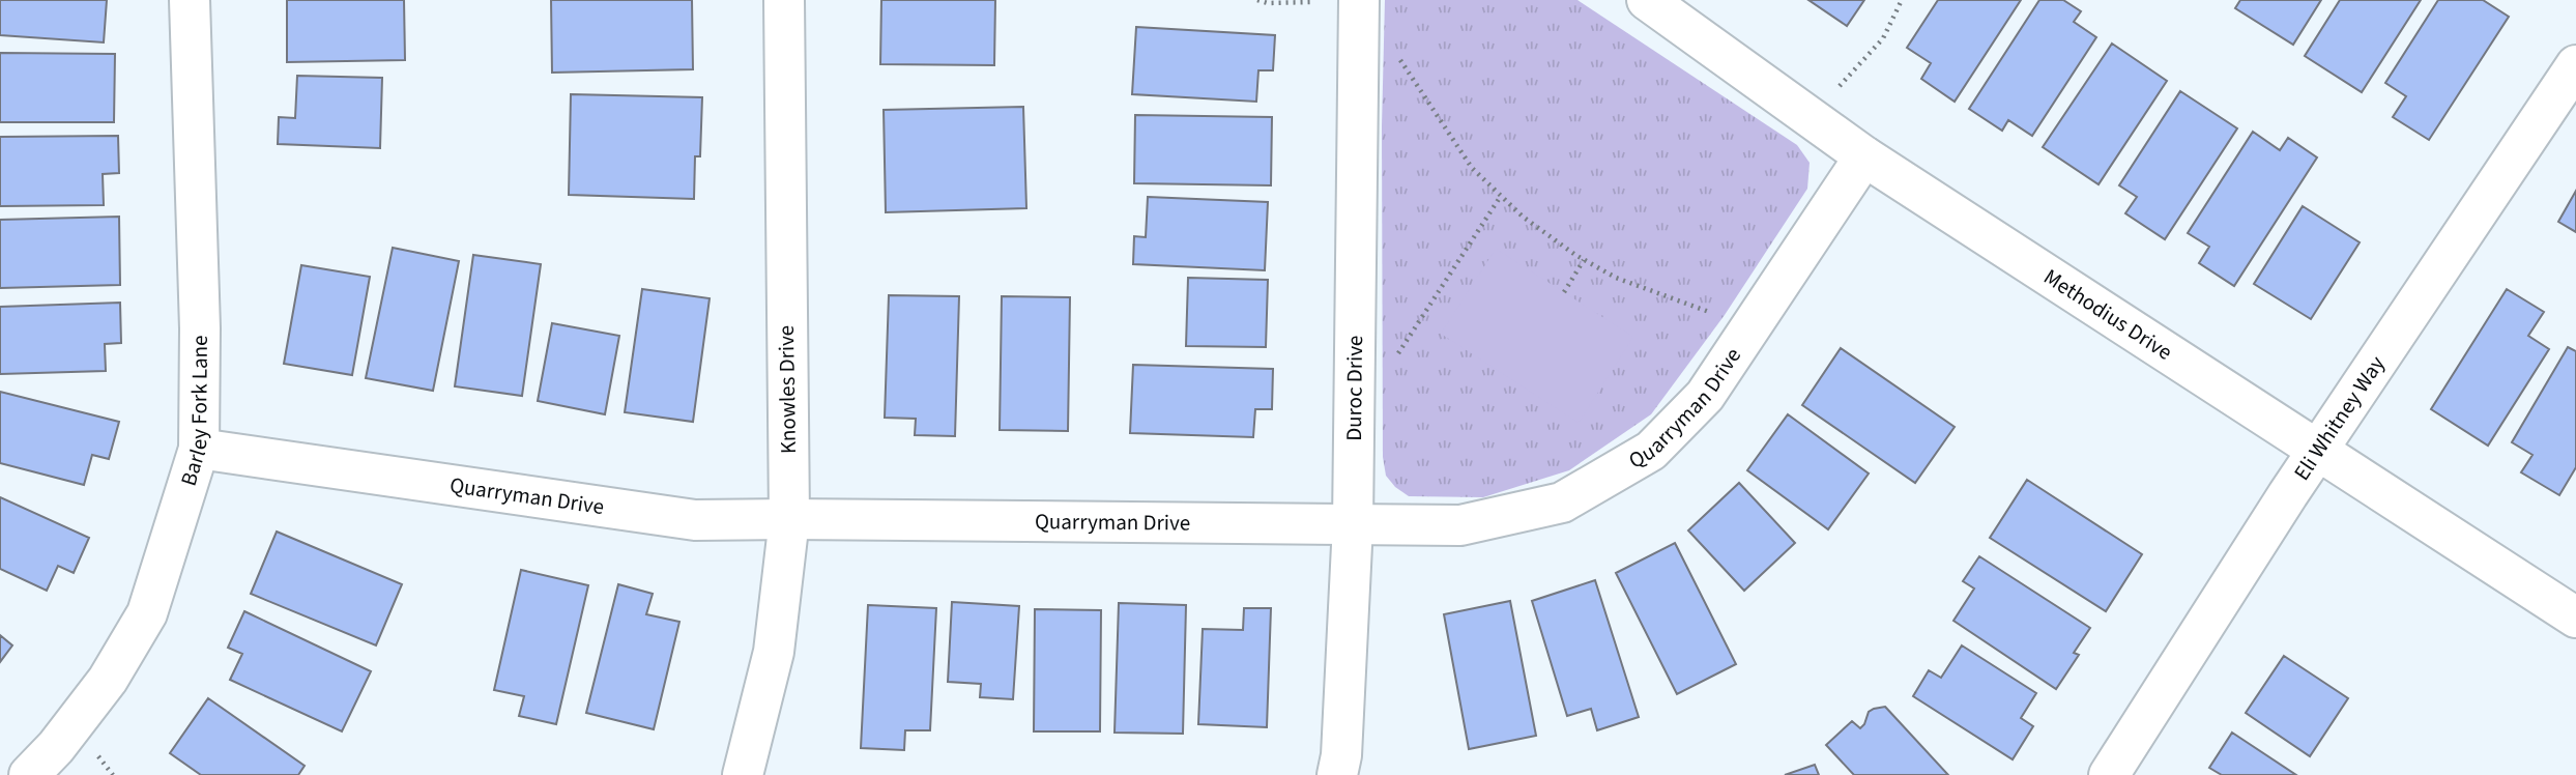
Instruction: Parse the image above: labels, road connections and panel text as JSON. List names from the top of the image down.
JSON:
{
  "streets": {
    "street": [
      "Methodius Drive",
      "Duroc Drive",
      "Knowles Drive",
      "Quarryman Drive",
      "Barley Fork Lane",
      "Eli Whitney Way"
    ]
  },
  "crossings": [
    ["Methodius Drive", "Quarryman Drive"],
    ["Methodius Drive", "Eli Whitney Way"],
    ["Duroc Drive", "Quarryman Drive"],
    ["Knowles Drive", "Quarryman Drive"],
    ["Quarryman Drive", "Barley Fork Lane"]
  ]
}
